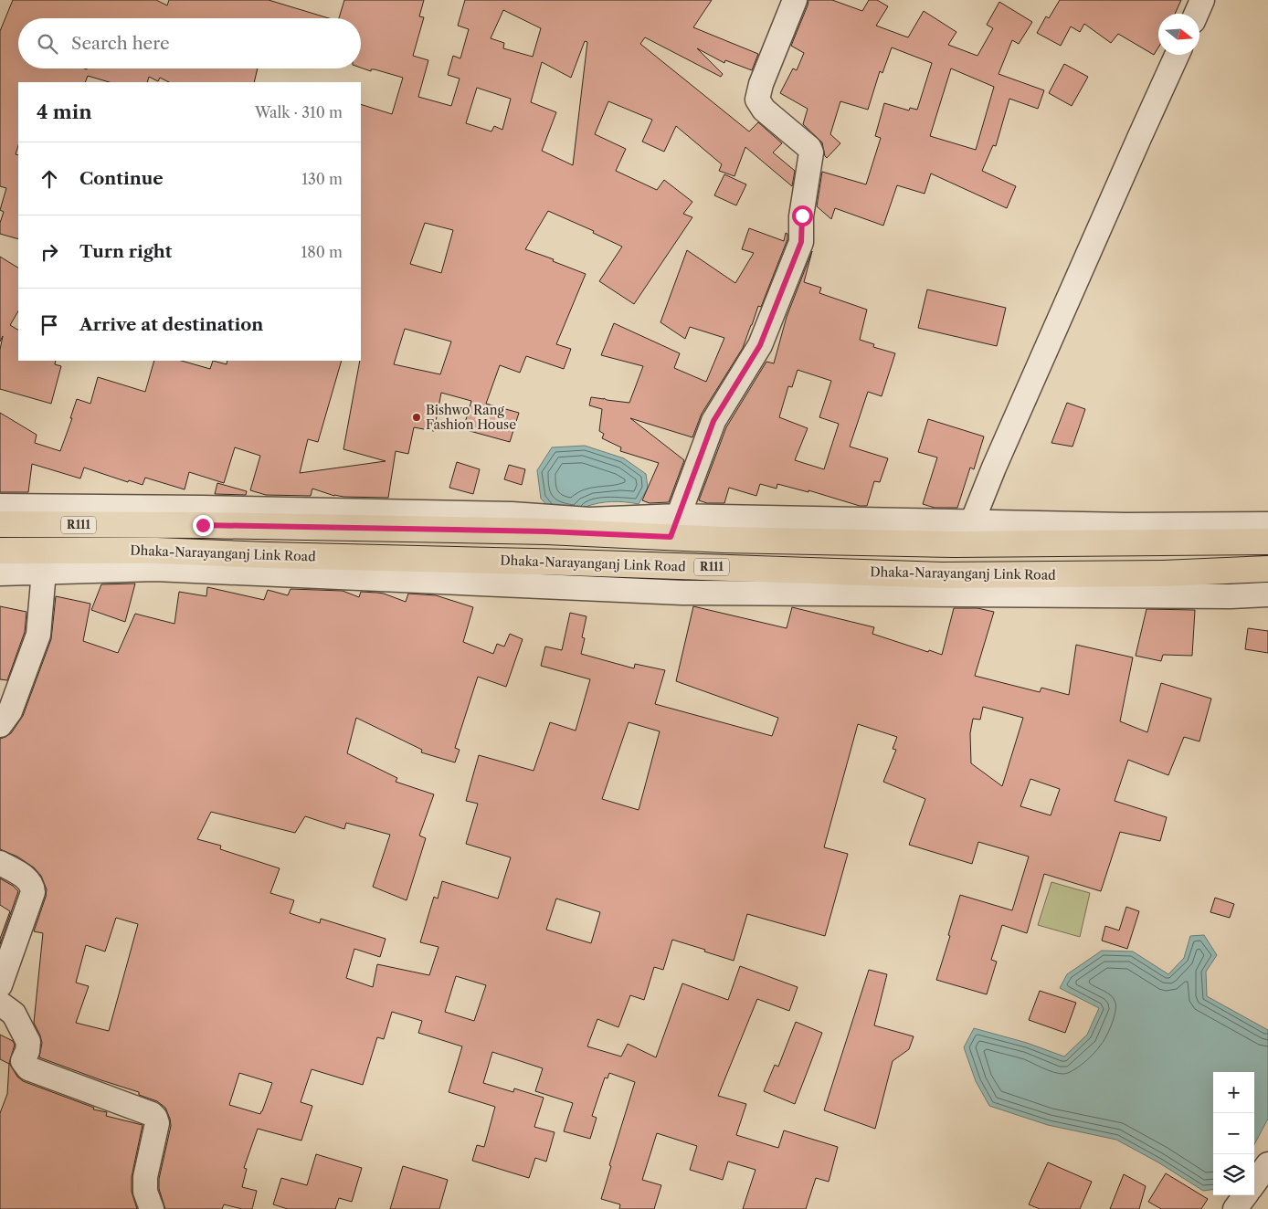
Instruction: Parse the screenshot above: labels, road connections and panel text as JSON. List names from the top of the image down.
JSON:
{
  "streets": {
    "main road": ["R111", "Dhaka-Narayanganj Link Road"]
  },
  "places": ["Bishwo Rang Fashion House"],
  "north": "right",
  "page": {
    "search": "Search here",
    "heading": ["4 min", "Walk · 310 m"],
    "list": [
      ["Continue", "130 m"],
      ["Turn right", "180 m"],
      "Arrive at destination"
    ],
    "map_buttons": ["+", "−"]
  }
}
